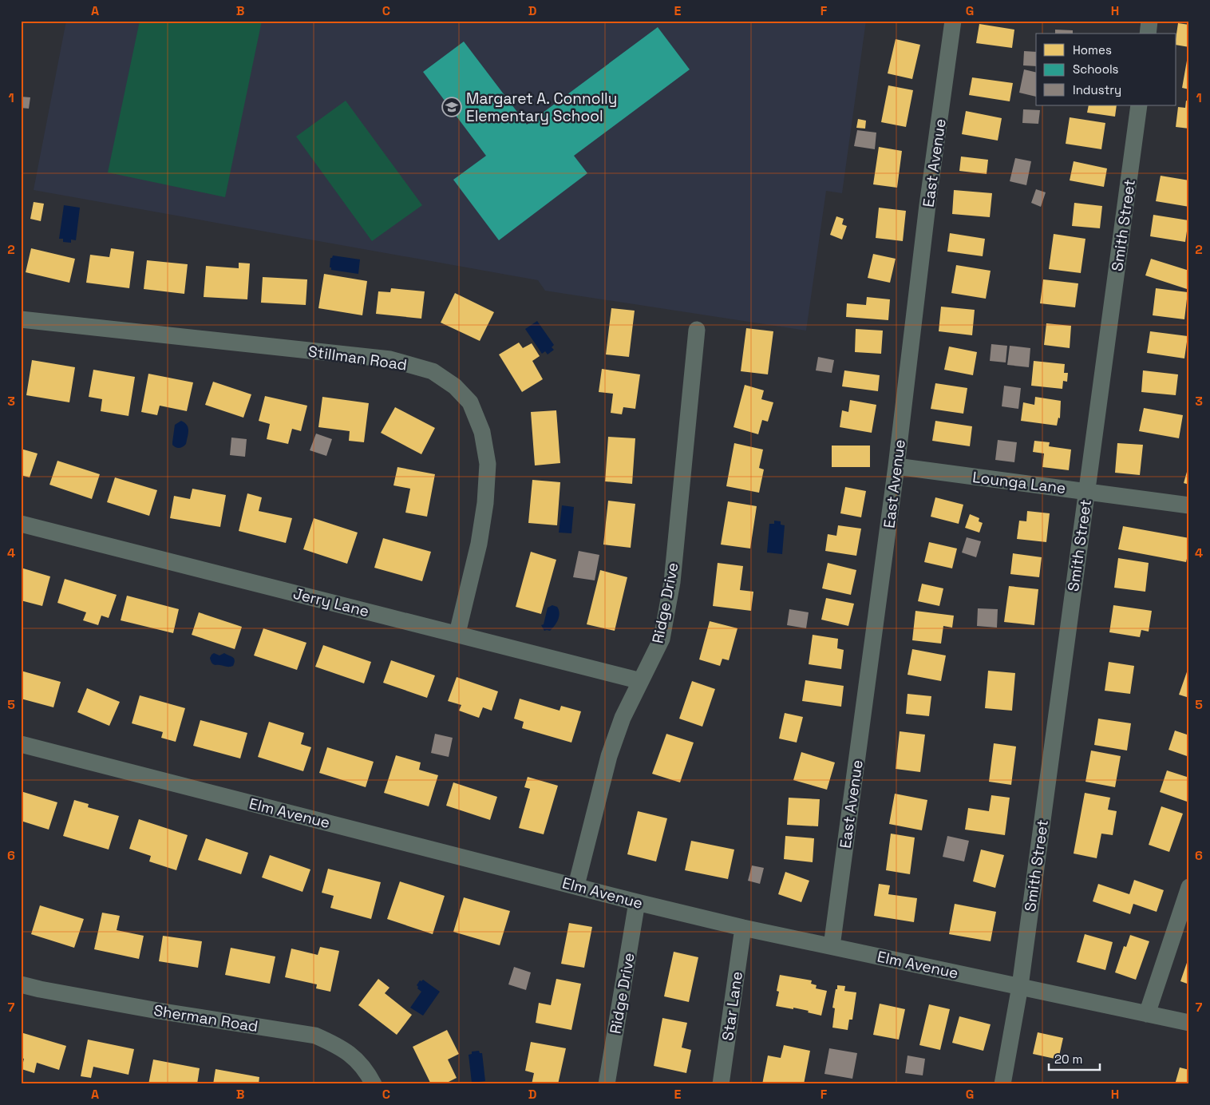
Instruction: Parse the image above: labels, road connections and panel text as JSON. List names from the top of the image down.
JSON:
{
  "streets": {
    "street": [
      "East Avenue",
      "Smith Street",
      "Stillman Road",
      "Lounga Lane",
      "Jerry Lane",
      "Ridge Drive",
      "Elm Avenue",
      "Star Lane",
      "Sherman Road"
    ]
  },
  "crossings": [
    ["East Avenue", "Lounga Lane"],
    ["East Avenue", "Elm Avenue"],
    ["Smith Street", "Lounga Lane"],
    ["Smith Street", "Elm Avenue"],
    ["Stillman Road", "Jerry Lane"],
    ["Jerry Lane", "Ridge Drive"],
    ["Ridge Drive", "Elm Avenue"],
    ["Elm Avenue", "Star Lane"]
  ],
  "places": {
    "school or university": ["Margaret A. Connolly Elementary School"]
  },
  "legend": ["Homes", "Schools", "Industry"],
  "scale_bar": "20 m",
  "grid": {
    "columns": [
      "A",
      "B",
      "C",
      "D",
      "E",
      "F",
      "G",
      "H"
    ],
    "rows": [
      "1",
      "2",
      "3",
      "4",
      "5",
      "6",
      "7"
    ]
  }
}
